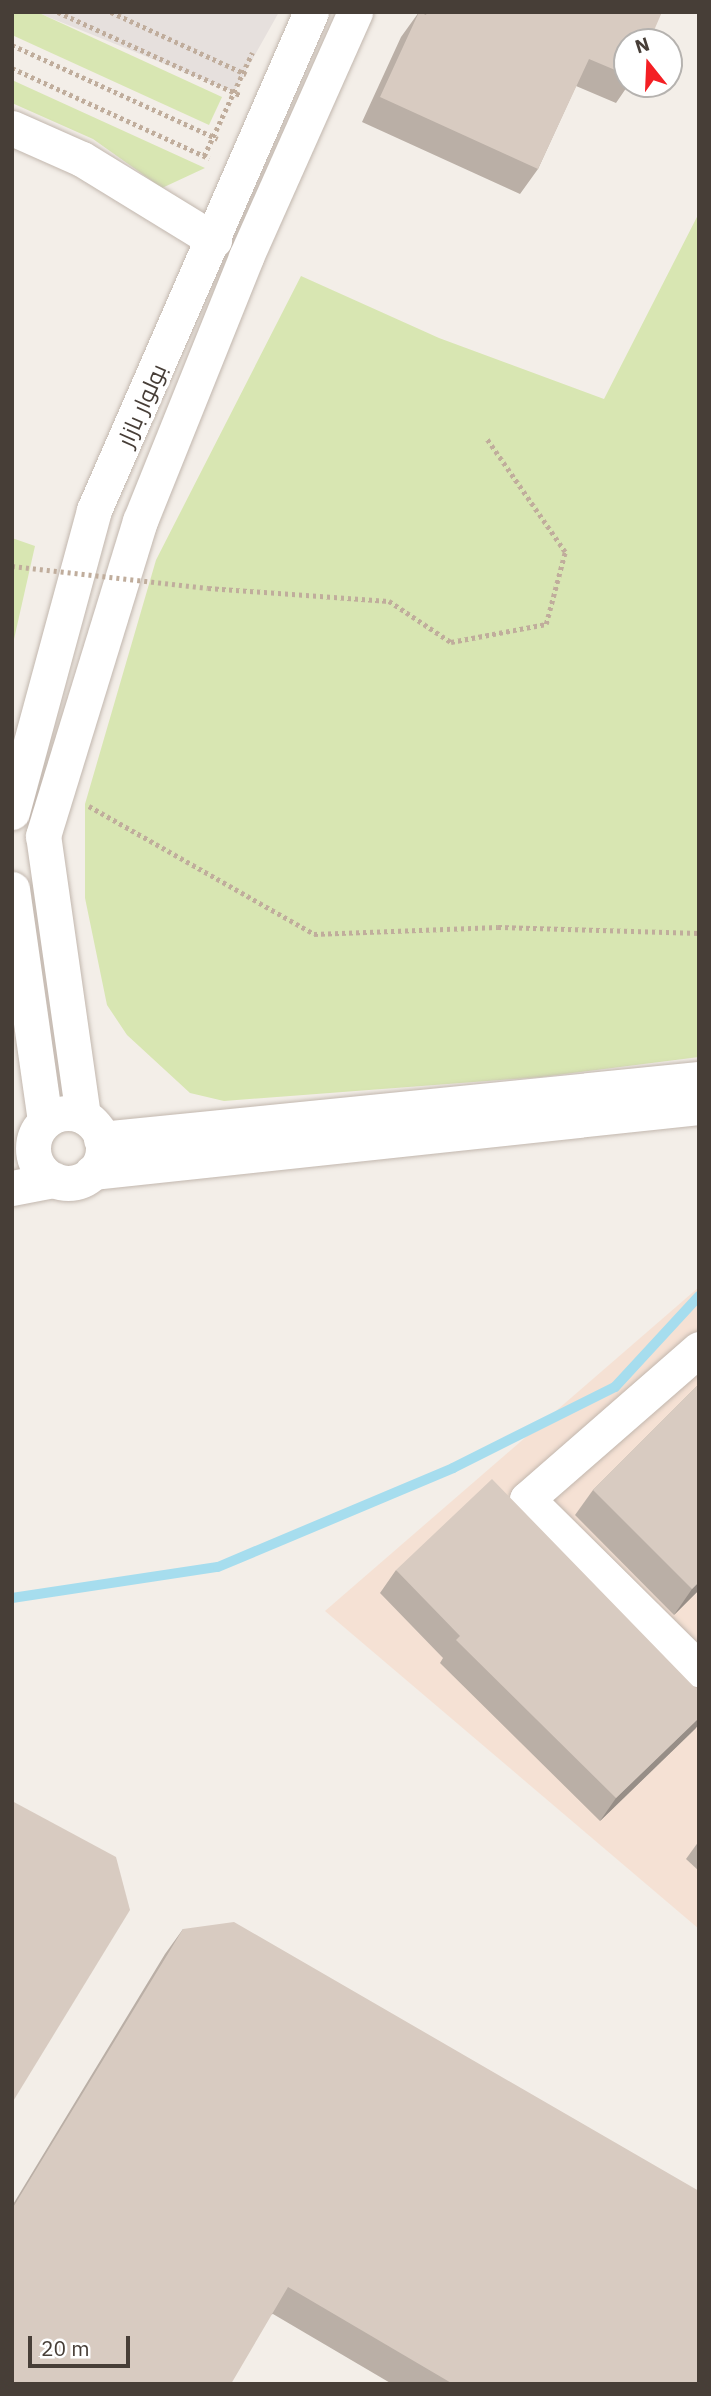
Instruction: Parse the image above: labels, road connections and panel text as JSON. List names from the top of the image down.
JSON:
{
  "streets": {
    "street": ["بولوار بازار"]
  },
  "scale_bar": "20 m",
  "north": "top"
}
